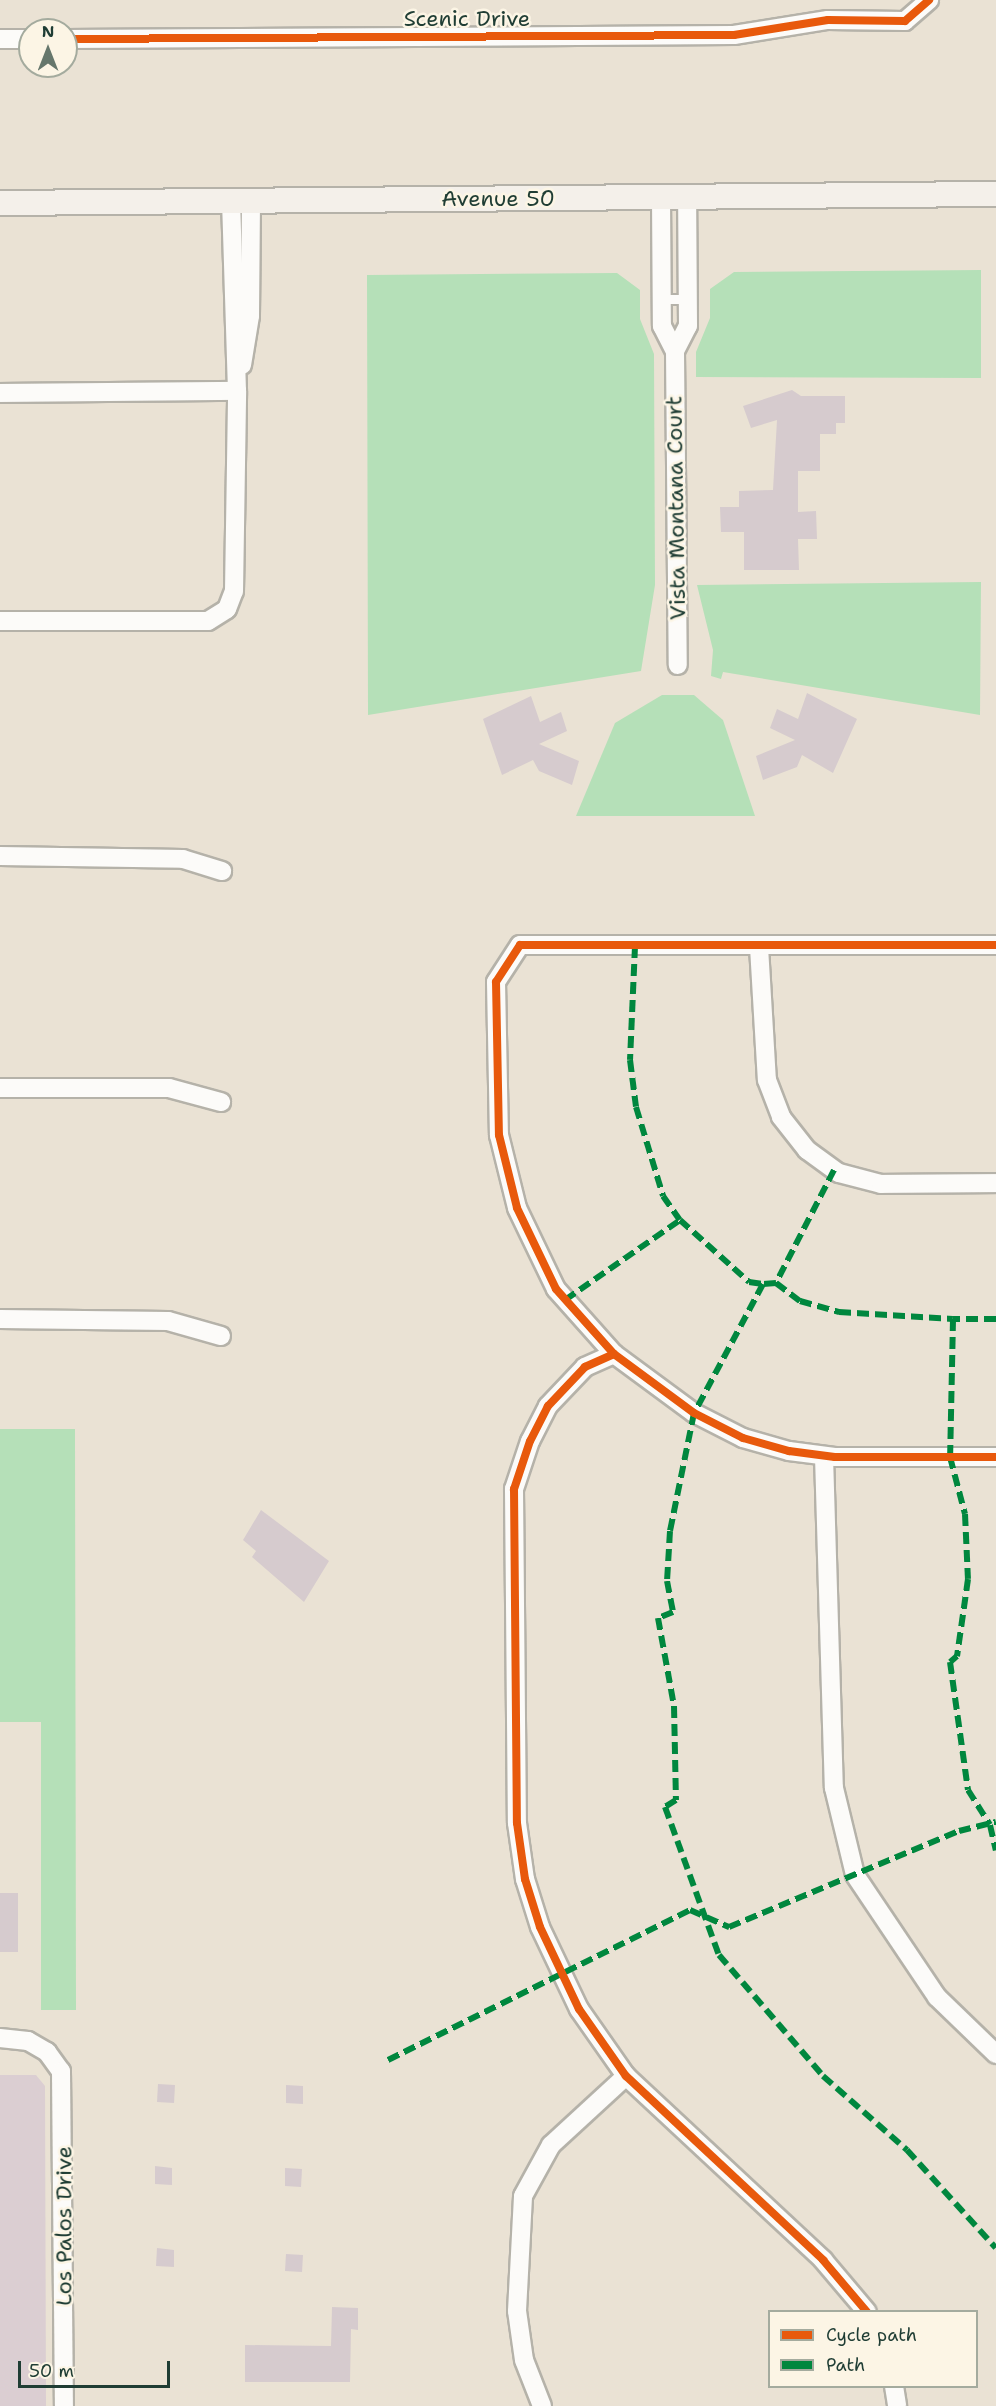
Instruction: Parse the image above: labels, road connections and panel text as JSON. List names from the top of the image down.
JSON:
{
  "streets": {
    "main road": ["Avenue 50"],
    "street": ["Scenic Drive", "Vista Montana Court", "Los Palos Drive"]
  },
  "crossings": [
    ["Avenue 50", "Vista Montana Court"]
  ],
  "legend": ["Cycle path", "Path"],
  "scale_bar": "50 m",
  "north": "top"
}
